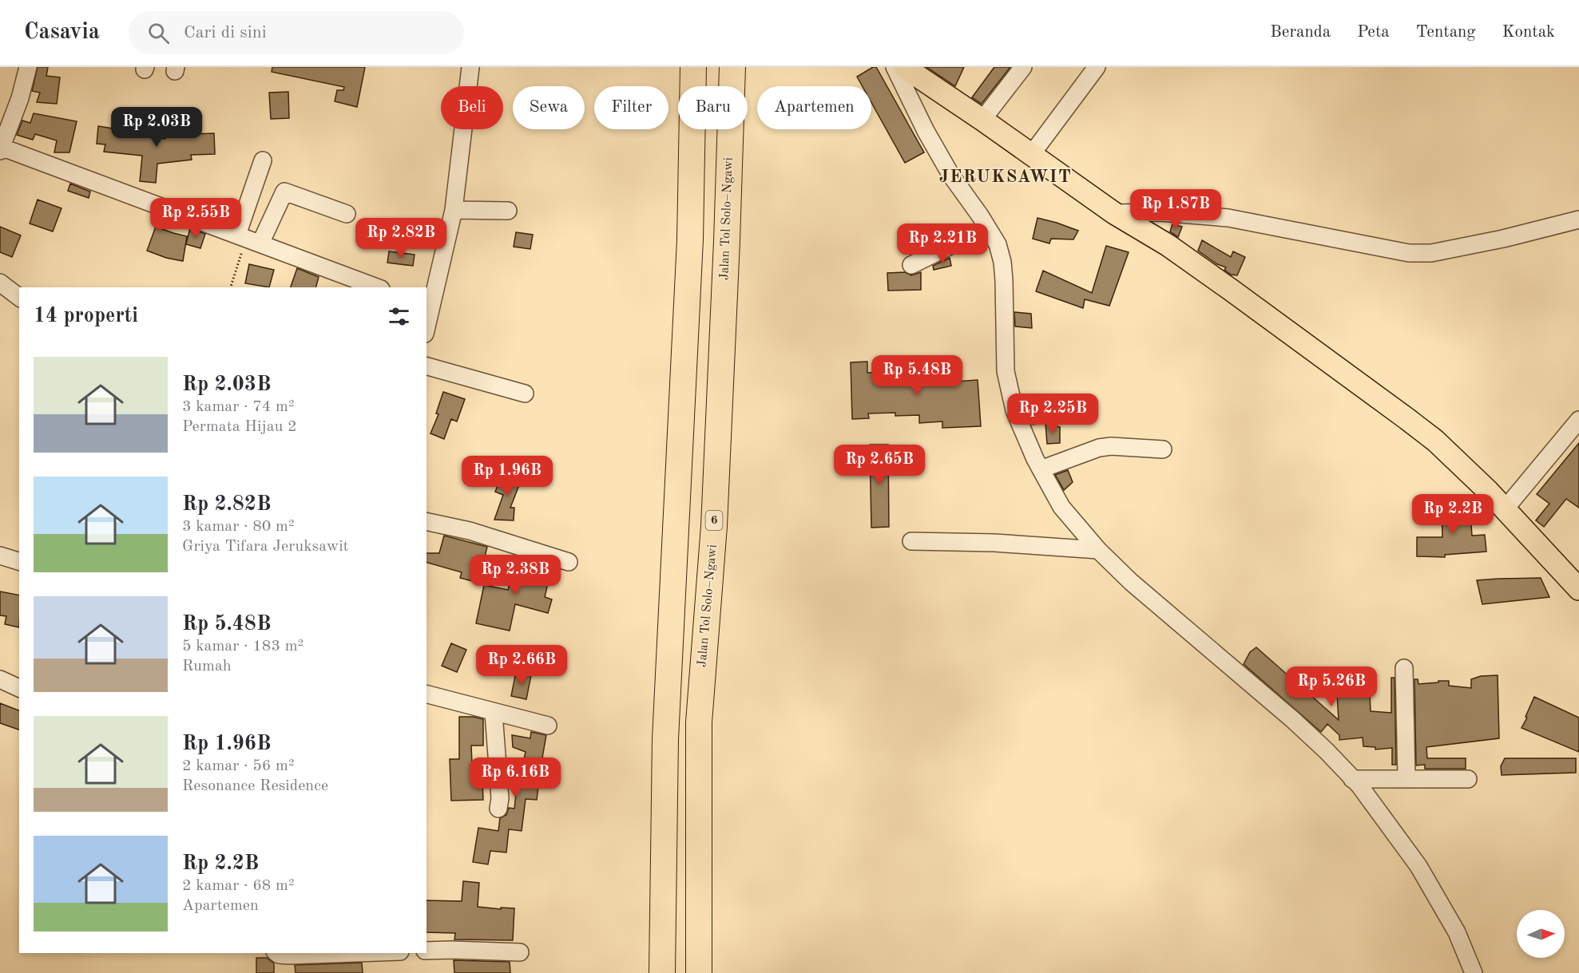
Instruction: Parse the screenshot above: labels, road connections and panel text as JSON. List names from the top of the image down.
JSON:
{
  "streets": {
    "highway": ["Jalan Tol Solo–Ngawi", "6"]
  },
  "districts": ["JERUKSAWIT"],
  "north": "right",
  "page": {
    "header": "Casavia",
    "search": "Cari di sini",
    "nav": [
      "Beranda",
      "Peta",
      "Tentang",
      "Kontak"
    ],
    "chip": [
      "Beli",
      "Sewa",
      "Filter",
      "Baru",
      "Apartemen"
    ],
    "price": [
      "Rp 2.03B",
      "Rp 1.87B",
      "Rp 2.55B",
      "Rp 2.82B",
      "Rp 2.21B",
      "Rp 5.48B",
      "Rp 2.25B",
      "Rp 2.65B",
      "Rp 1.96B",
      "Rp 2.2B",
      "Rp 2.38B",
      "Rp 2.66B",
      "Rp 5.26B",
      "Rp 6.16B"
    ],
    "heading": "14 properti",
    "list": [
      {
        "name": "Rp 2.03B",
        "note": "3 kamar · 74 m² · Permata Hijau 2"
      },
      {
        "name": "Rp 2.82B",
        "note": "3 kamar · 80 m² · Griya Tifara Jeruksawit"
      },
      {
        "name": "Rp 5.48B",
        "note": "5 kamar · 183 m² · Rumah"
      },
      {
        "name": "Rp 1.96B",
        "note": "2 kamar · 56 m² · Resonance Residence"
      },
      {
        "name": "Rp 2.2B",
        "note": "2 kamar · 68 m² · Apartemen"
      }
    ]
  }
}
